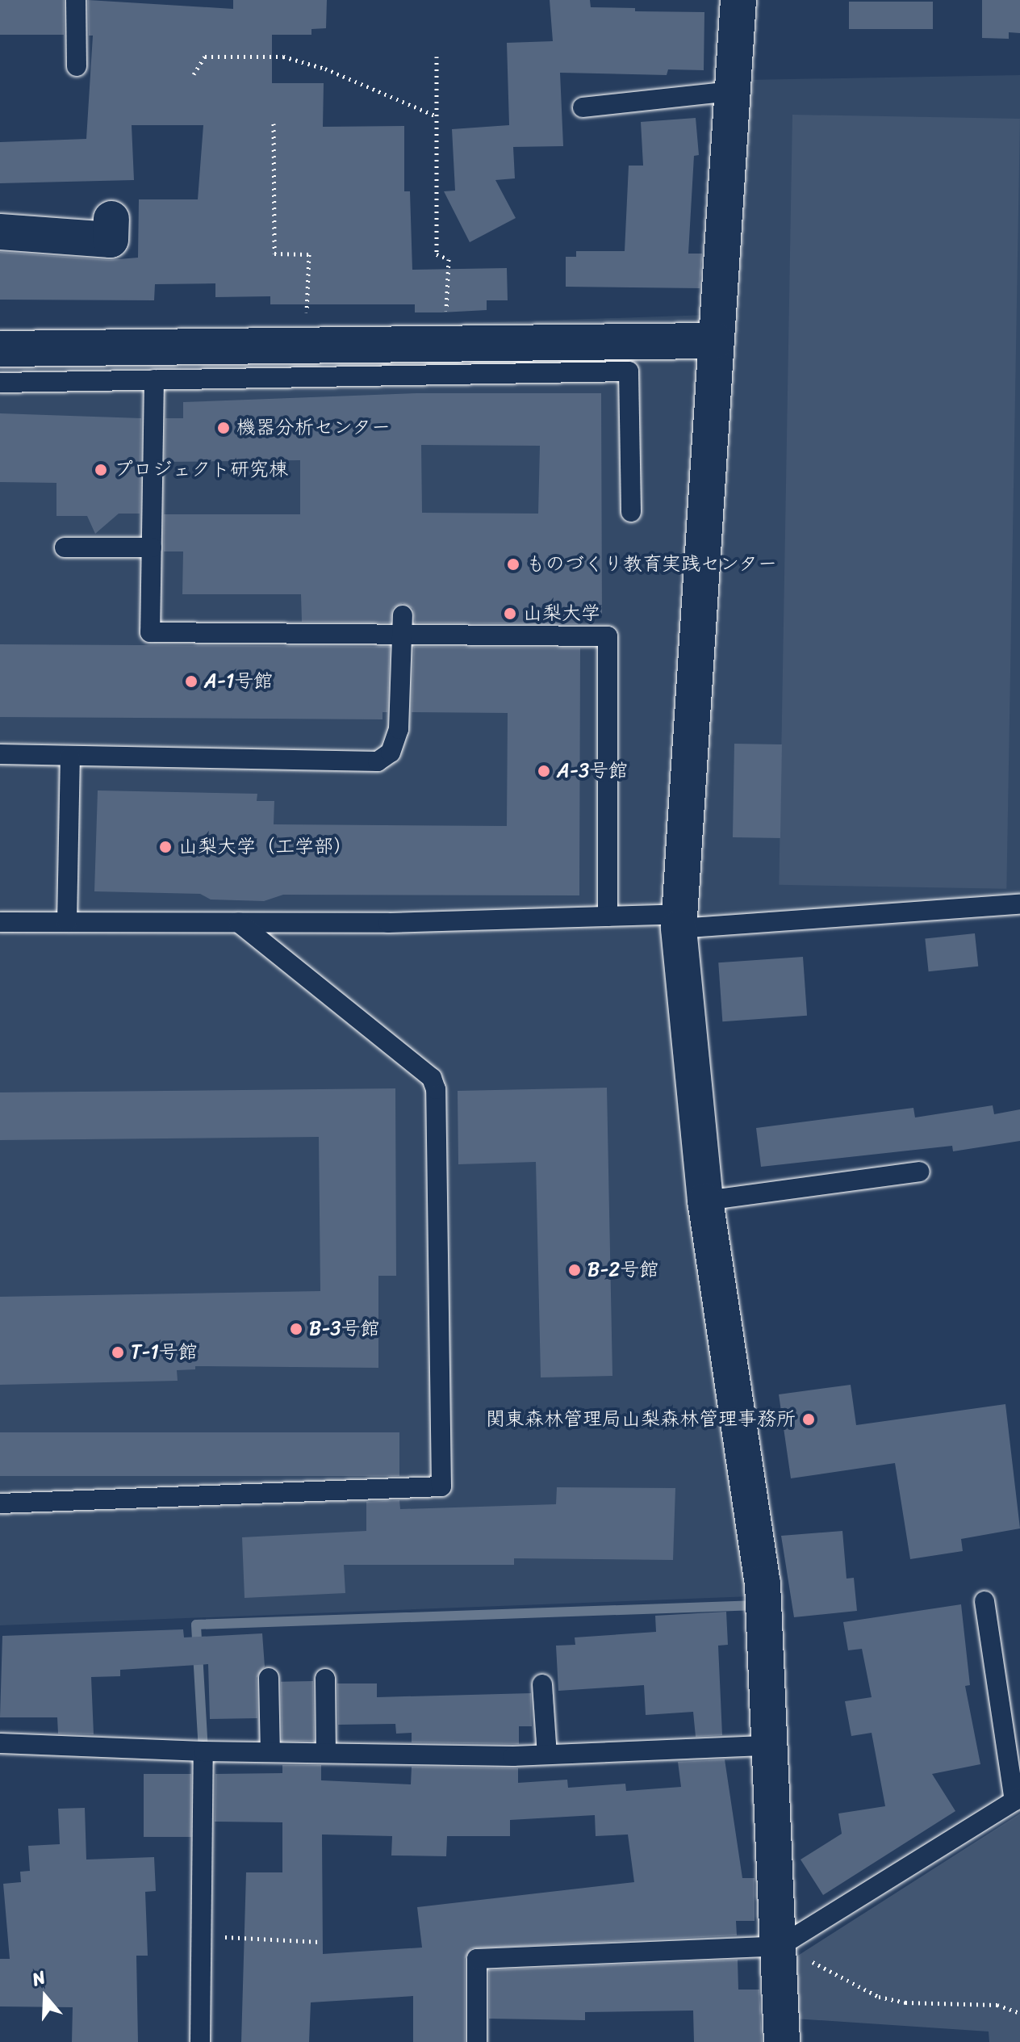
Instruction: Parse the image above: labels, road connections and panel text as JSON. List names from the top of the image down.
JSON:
{
  "places": [
    "機器分析センター",
    "プロジェクト研究棟",
    "ものづくり教育実践センター",
    "山梨大学",
    "A-1号館",
    "A-3号館",
    "山梨大学（工学部）",
    "B-2号館",
    "B-3号館",
    "T-1号館",
    "関東森林管理局山梨森林管理事務所"
  ],
  "north": "top"
}
